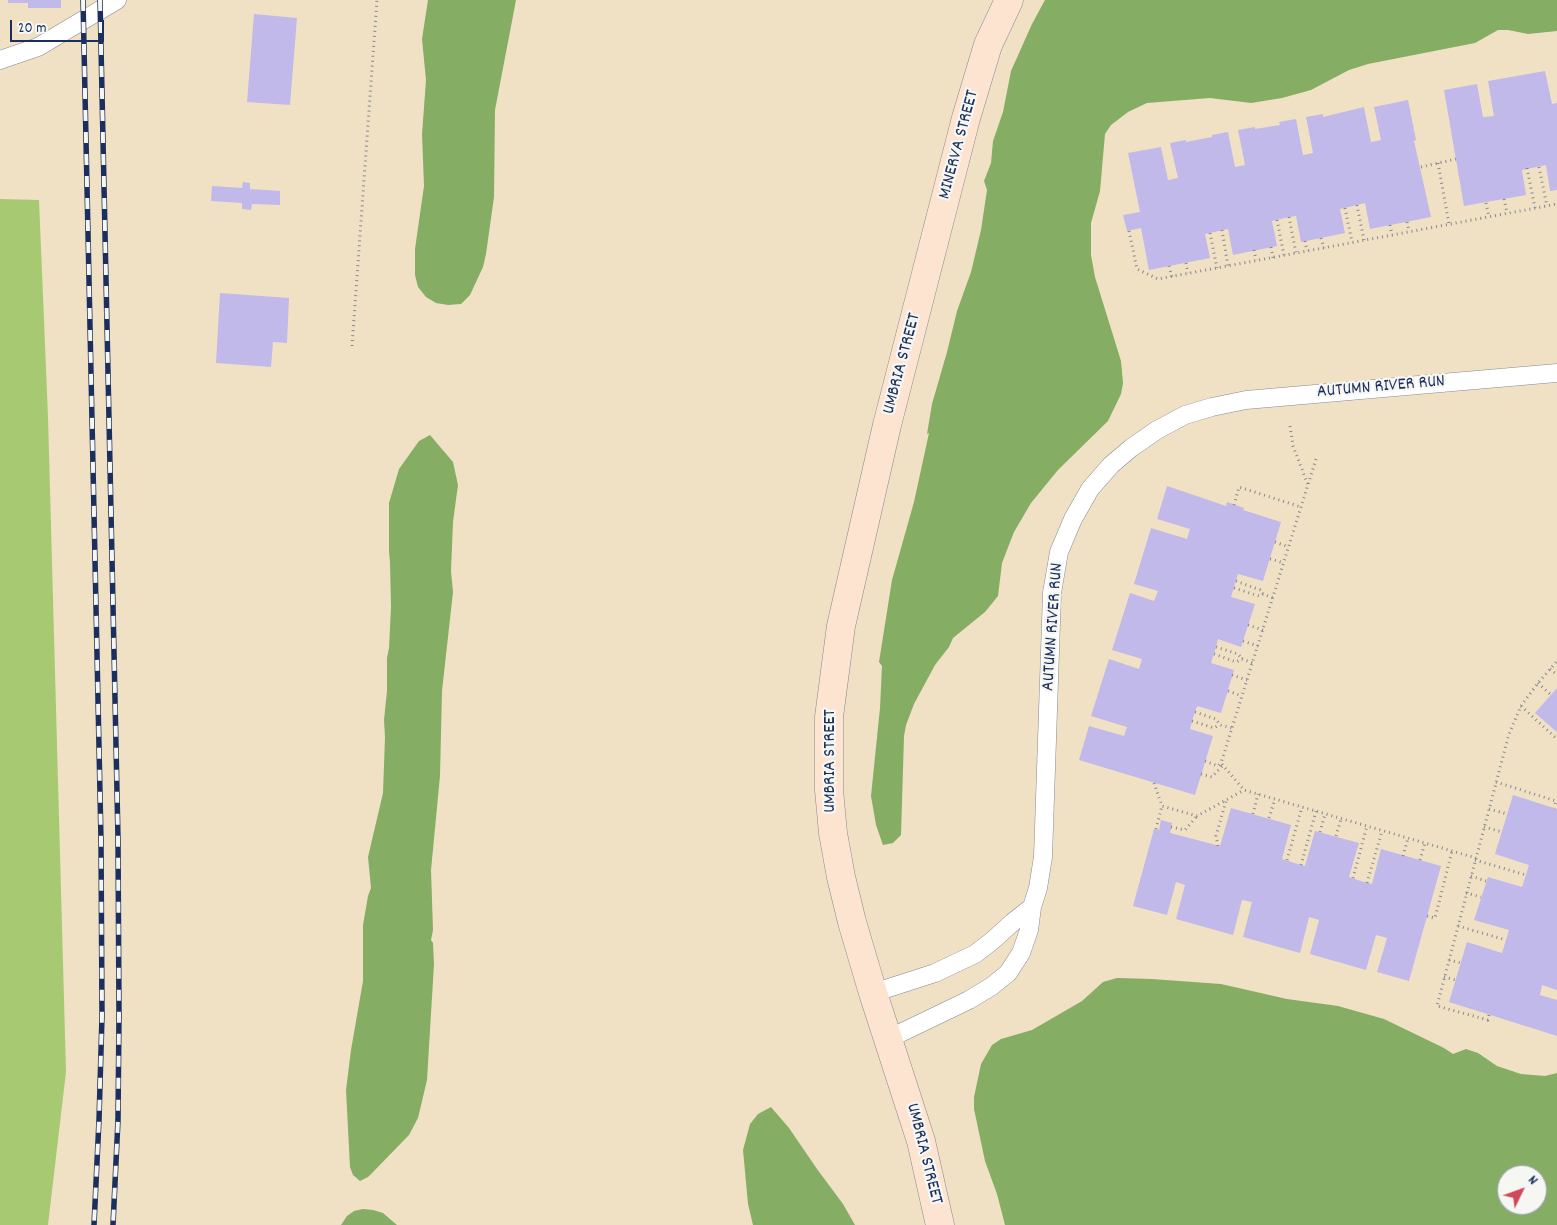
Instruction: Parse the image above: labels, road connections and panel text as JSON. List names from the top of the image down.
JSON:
{
  "streets": {
    "main road": ["MINERVA STREET", "UMBRIA STREET"],
    "lane": ["AUTUMN RIVER RUN"]
  },
  "crossings": [
    ["MINERVA STREET", "UMBRIA STREET"],
    ["UMBRIA STREET", "AUTUMN RIVER RUN"]
  ],
  "scale_bar": "20 m",
  "north": "top right"
}
